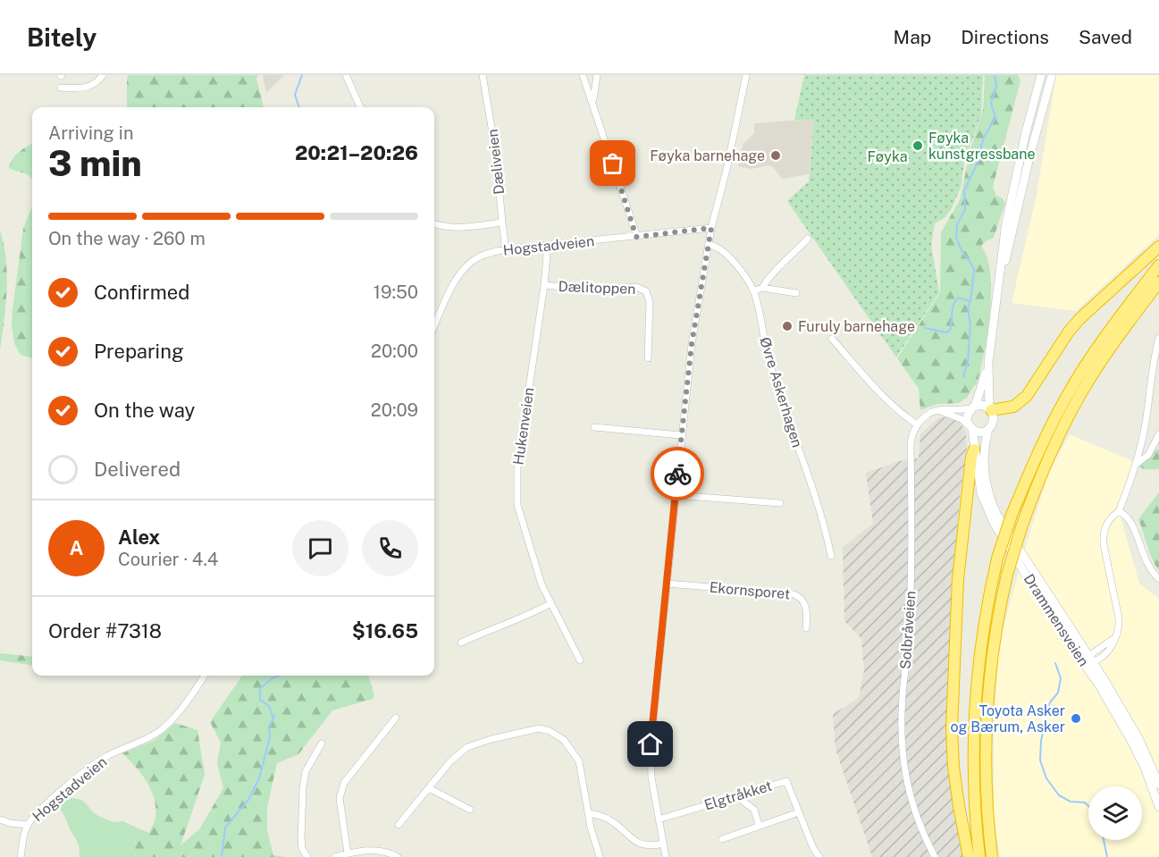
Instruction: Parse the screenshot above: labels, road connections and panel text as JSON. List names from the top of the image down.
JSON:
{
  "streets": {
    "main road": ["Drammensveien"],
    "street": [
      "Dæliveien",
      "Hogstadveien",
      "Dælitoppen",
      "Øvre Askerhagen",
      "Hukenveien",
      "Ekornsporet",
      "Solbråveien",
      "Elgtråkket"
    ]
  },
  "crossings": [
    ["Dæliveien", "Hogstadveien"],
    ["Hogstadveien", "Hukenveien"],
    ["Dælitoppen", "Hukenveien"]
  ],
  "parks": ["Føyka"],
  "places": [
    "Føyka kunstgressbane",
    "Føyka barnehage",
    "Furuly barnehage",
    "Toyota Asker og Bærum, Asker"
  ],
  "page": {
    "header": "Bitely",
    "nav": ["Map", "Directions", "Saved"],
    "heading": ["3 min", "Arriving in", "20:21–20:26"],
    "panel": [
      "Alex",
      "Courier · 4.4",
      "Order #7318",
      "$16.65"
    ],
    "bar": "On the way · 260 m",
    "list": [
      ["Confirmed", "19:50"],
      ["Preparing", "20:00"],
      ["On the way", "20:09"],
      "Delivered"
    ],
    "round": "A"
  }
}
